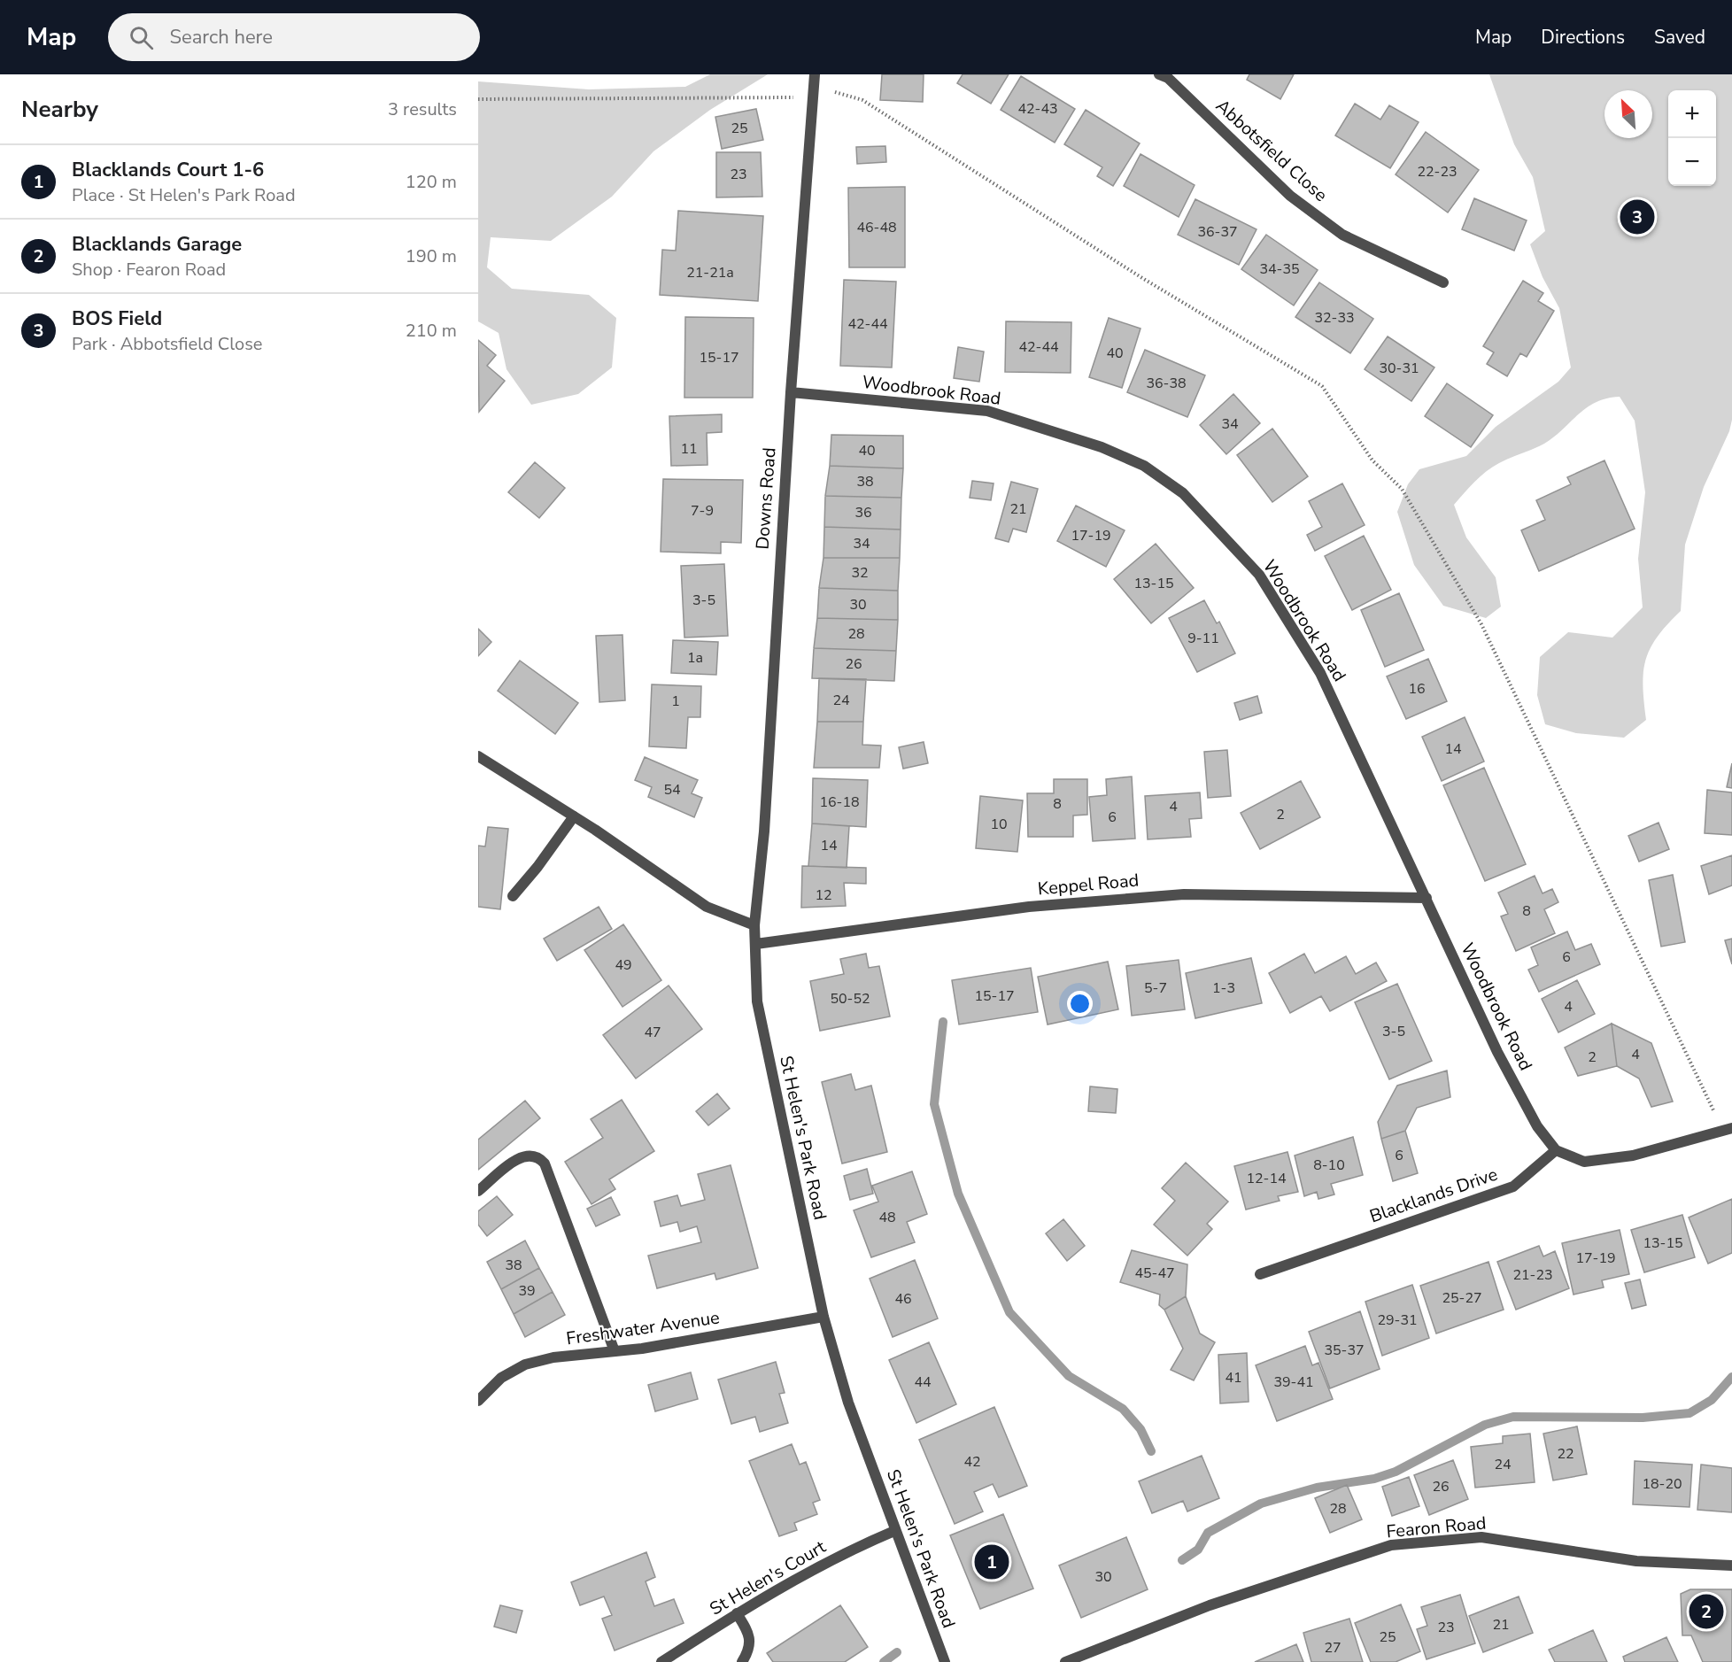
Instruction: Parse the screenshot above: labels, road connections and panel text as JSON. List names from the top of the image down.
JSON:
{
  "streets": {
    "street": [
      "Abbotsfield Close",
      "Woodbrook Road",
      "Downs Road",
      "Keppel Road",
      "St Helen's Park Road",
      "Blacklands Drive",
      "Freshwater Avenue",
      "Fearon Road",
      "St Helen's Court"
    ]
  },
  "crossings": [
    ["Woodbrook Road", "Downs Road"],
    ["Woodbrook Road", "Keppel Road"],
    ["Woodbrook Road", "Blacklands Drive"],
    ["Downs Road", "St Helen's Park Road"],
    ["Keppel Road", "St Helen's Park Road"],
    ["St Helen's Park Road", "Freshwater Avenue"],
    ["St Helen's Park Road", "St Helen's Court"]
  ],
  "house_numbers": [
    "42-43",
    "25",
    "22-23",
    "23",
    "46-48",
    "36-37",
    "34-35",
    "21-21a",
    "32-33",
    "42-44",
    "42-44",
    "40",
    "15-17",
    "30-31",
    "36-38",
    "34",
    "11",
    "40",
    "38",
    "21",
    "7-9",
    "36",
    "17-19",
    "34",
    "32",
    "13-15",
    "3-5",
    "30",
    "28",
    "9-11",
    "1a",
    "26",
    "16",
    "24",
    "1",
    "14",
    "54",
    "16-18",
    "8",
    "4",
    "2",
    "6",
    "10",
    "14",
    "12",
    "8",
    "6",
    "49",
    "5-7",
    "1-3",
    "15-17",
    "50-52",
    "4",
    "3-5",
    "47",
    "4",
    "2",
    "6",
    "8-10",
    "12-14",
    "48",
    "13-15",
    "17-19",
    "38",
    "45-47",
    "21-23",
    "39",
    "25-27",
    "46",
    "29-31",
    "35-37",
    "41",
    "44",
    "39-41",
    "22",
    "42",
    "24",
    "18-20",
    "26",
    "28",
    "30",
    "21",
    "23",
    "25",
    "27"
  ],
  "north": "top left",
  "page": {
    "header": "Map",
    "search": "Search here",
    "nav": ["Map", "Directions", "Saved"],
    "heading": ["Nearby", "3 results"],
    "map_buttons": ["+", "−"],
    "list": [
      {
        "mark": "1",
        "name": "Blacklands Court 1-6",
        "note": "Place · St Helen's Park Road",
        "value": "120 m"
      },
      {
        "mark": "2",
        "name": "Blacklands Garage",
        "note": "Shop · Fearon Road",
        "value": "190 m"
      },
      {
        "mark": "3",
        "name": "BOS Field",
        "note": "Park · Abbotsfield Close",
        "value": "210 m"
      }
    ],
    "pins": ["3", "1", "2"]
  }
}
